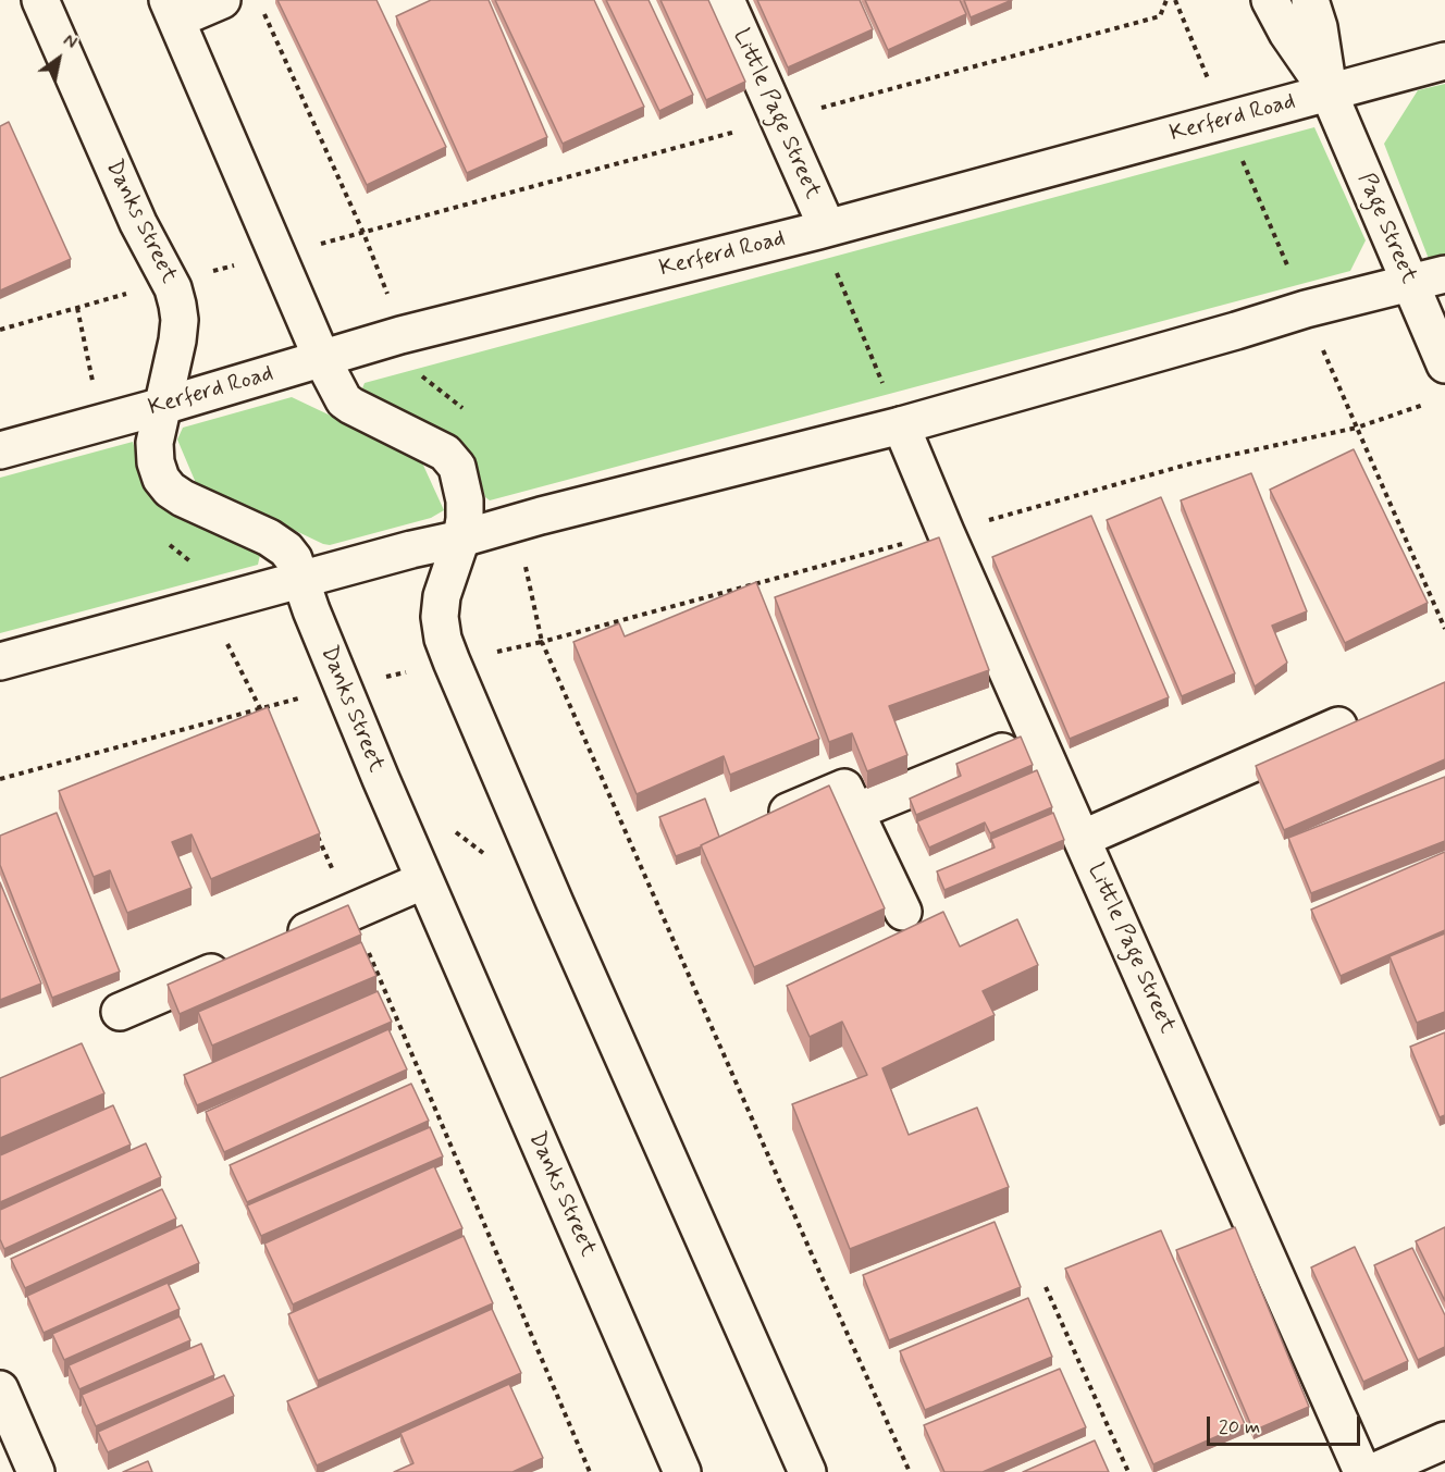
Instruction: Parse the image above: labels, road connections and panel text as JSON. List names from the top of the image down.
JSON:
{
  "streets": {
    "street": [
      "Little Page Street",
      "Kerferd Road",
      "Danks Street",
      "Page Street"
    ]
  },
  "crossings": [
    ["Little Page Street", "Kerferd Road"],
    ["Kerferd Road", "Danks Street"],
    ["Kerferd Road", "Page Street"]
  ],
  "scale_bar": "20 m",
  "north": "top right"
}
